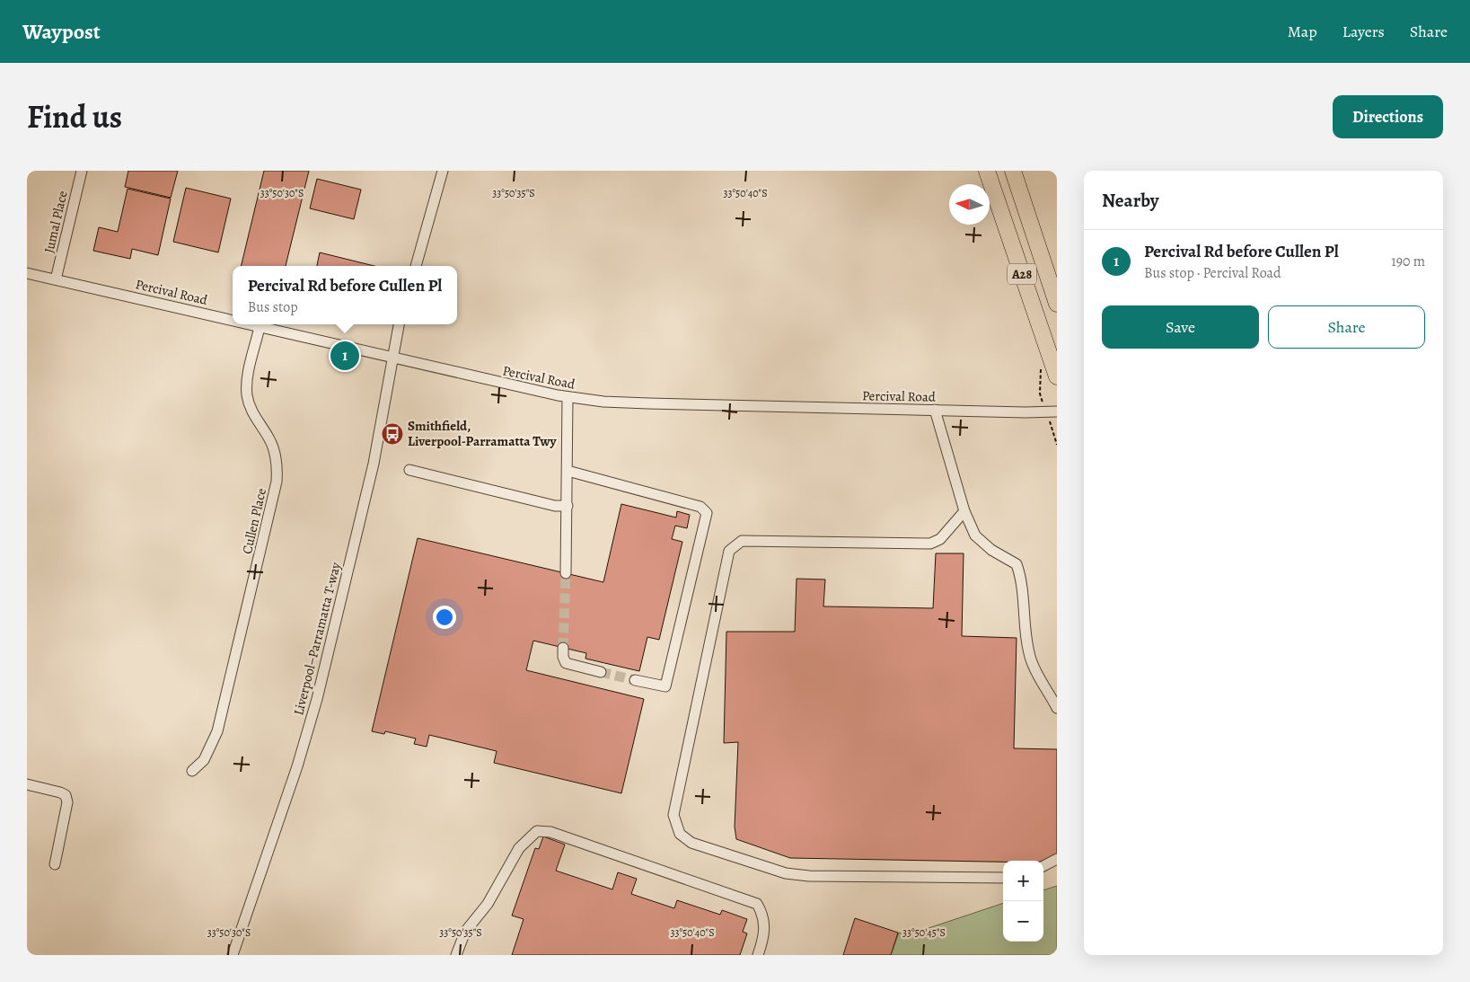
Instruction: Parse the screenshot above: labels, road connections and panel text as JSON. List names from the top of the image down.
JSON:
{
  "streets": {
    "highway": ["A28"],
    "street": [
      "Jumal Place",
      "Percival Road",
      "Cullen Place",
      "Liverpool–Parramatta T-way"
    ]
  },
  "crossings": [
    ["Jumal Place", "Percival Road"],
    ["Percival Road", "Cullen Place"],
    ["Percival Road", "Liverpool–Parramatta T-way"]
  ],
  "places": {
    "bus stop": ["Smithfield, Liverpool-Parramatta Twy"]
  },
  "north": "left",
  "page": {
    "header": "Waypost",
    "nav": ["Map", "Layers", "Share"],
    "title": "Find us",
    "buttons": [
      "Directions",
      ["Save", "Share"]
    ],
    "heading": "Nearby",
    "list": [
      {
        "mark": "1",
        "name": "Percival Rd before Cullen Pl",
        "note": "Bus stop · Percival Road",
        "value": "190 m"
      }
    ],
    "popup": ["Percival Rd before Cullen Pl", "Bus stop"],
    "pins": "1",
    "map_buttons": ["+", "−"]
  },
  "coordinates": [
    "33°50'30\"S",
    "33°50'35\"S",
    "33°50'40\"S",
    "33°50'45\"S"
  ]
}
